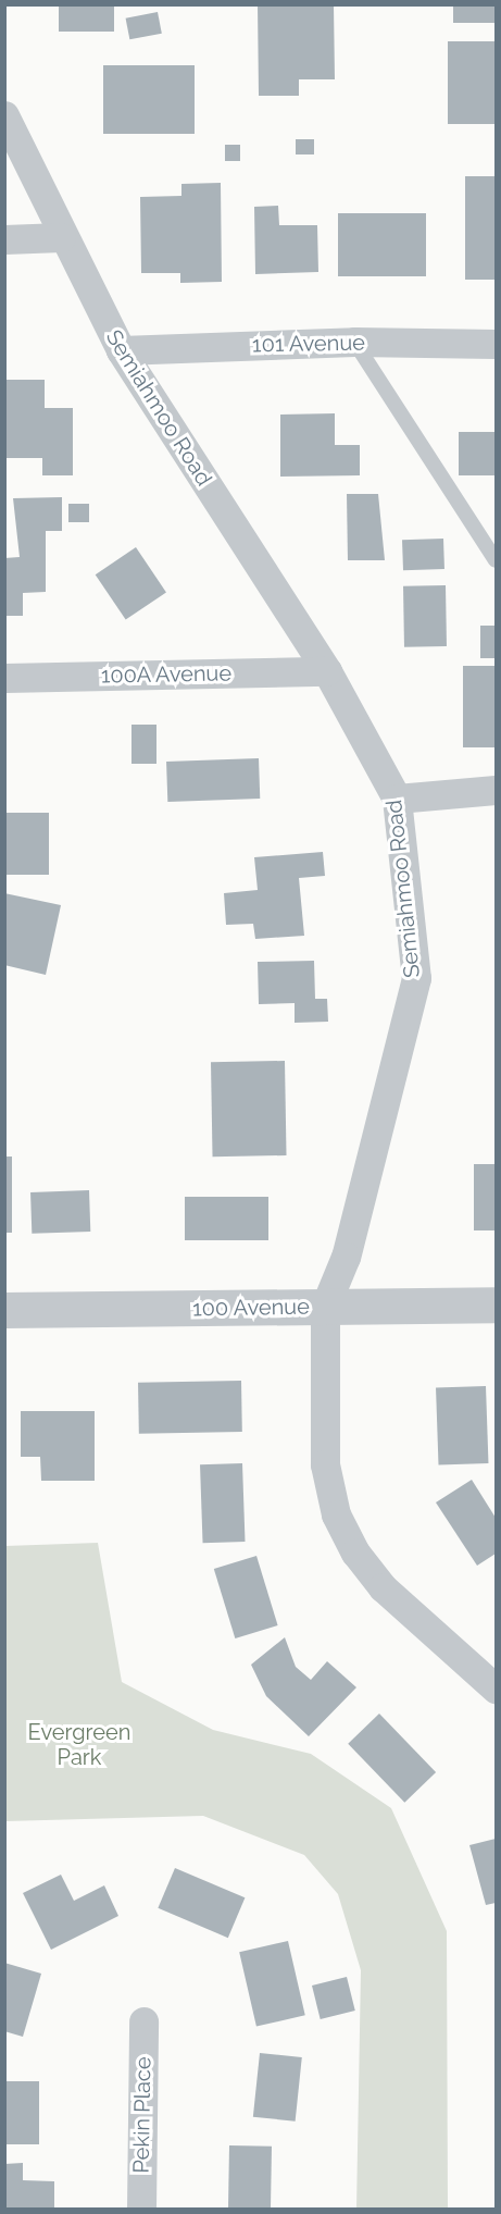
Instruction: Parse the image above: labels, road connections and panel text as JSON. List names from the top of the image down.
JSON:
{
  "streets": {
    "street": [
      "101 Avenue",
      "Semiahmoo Road",
      "100A Avenue",
      "100 Avenue",
      "Pekin Place"
    ]
  },
  "crossings": [
    ["101 Avenue", "Semiahmoo Road"],
    ["Semiahmoo Road", "100A Avenue"],
    ["Semiahmoo Road", "100 Avenue"]
  ],
  "parks": ["Evergreen Park"]
}
